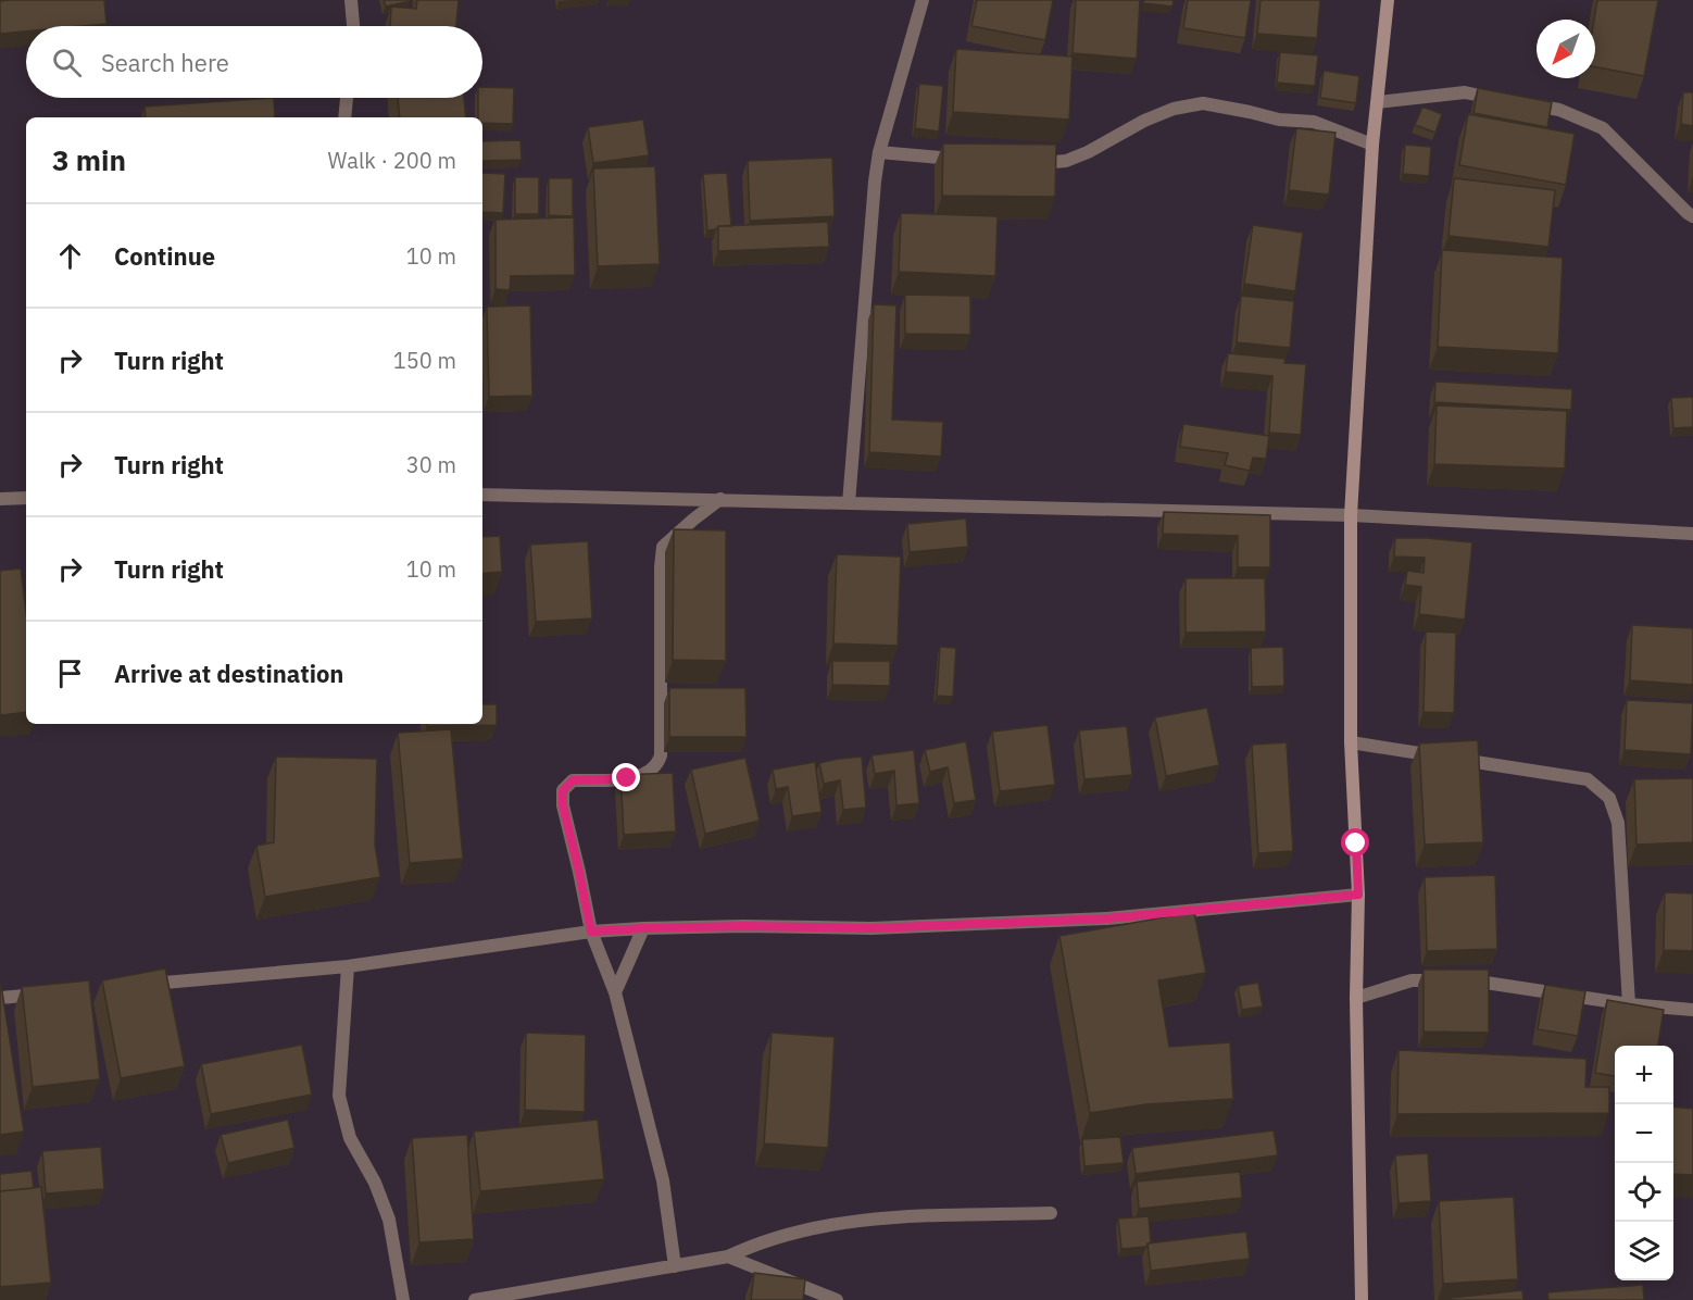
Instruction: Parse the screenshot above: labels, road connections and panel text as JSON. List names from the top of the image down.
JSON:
{
  "north": "bottom left",
  "page": {
    "search": "Search here",
    "heading": ["3 min", "Walk · 200 m"],
    "list": [
      ["Continue", "10 m"],
      ["Turn right", "150 m"],
      ["Turn right", "30 m"],
      ["Turn right", "10 m"],
      "Arrive at destination"
    ],
    "map_buttons": ["+", "−"]
  }
}
